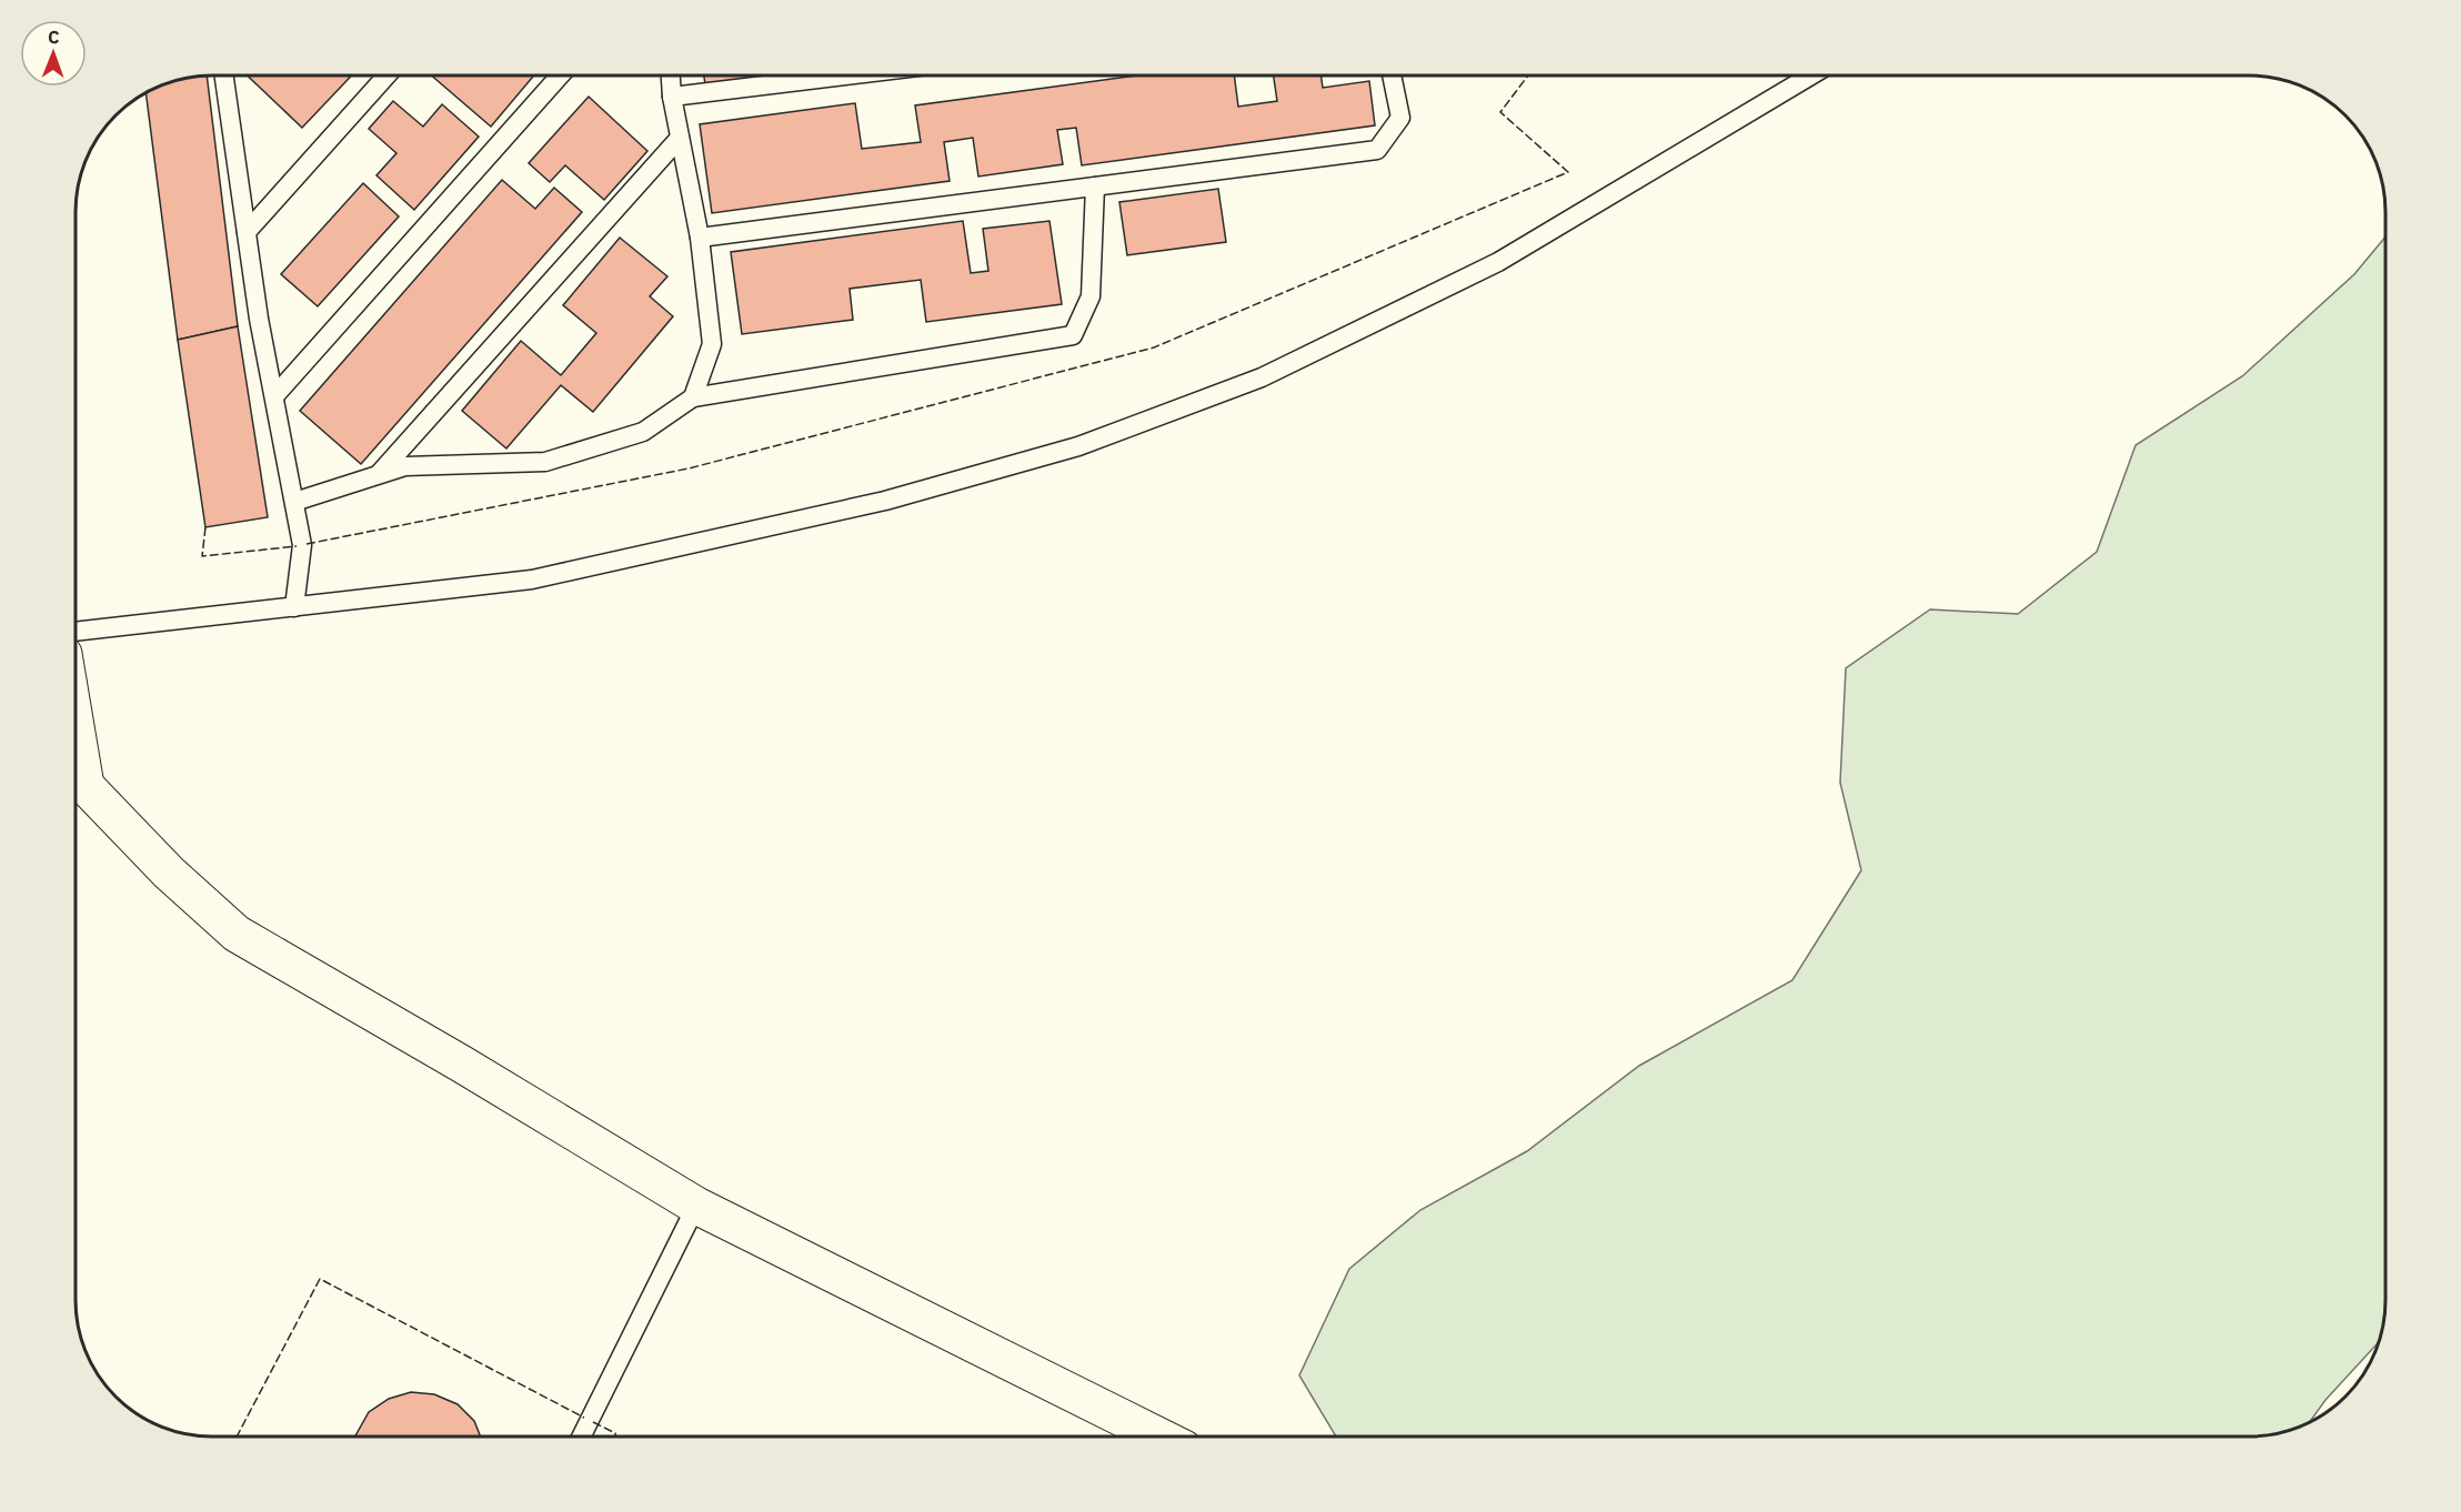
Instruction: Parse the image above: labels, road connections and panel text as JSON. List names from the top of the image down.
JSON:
{
  "north": "top"
}
